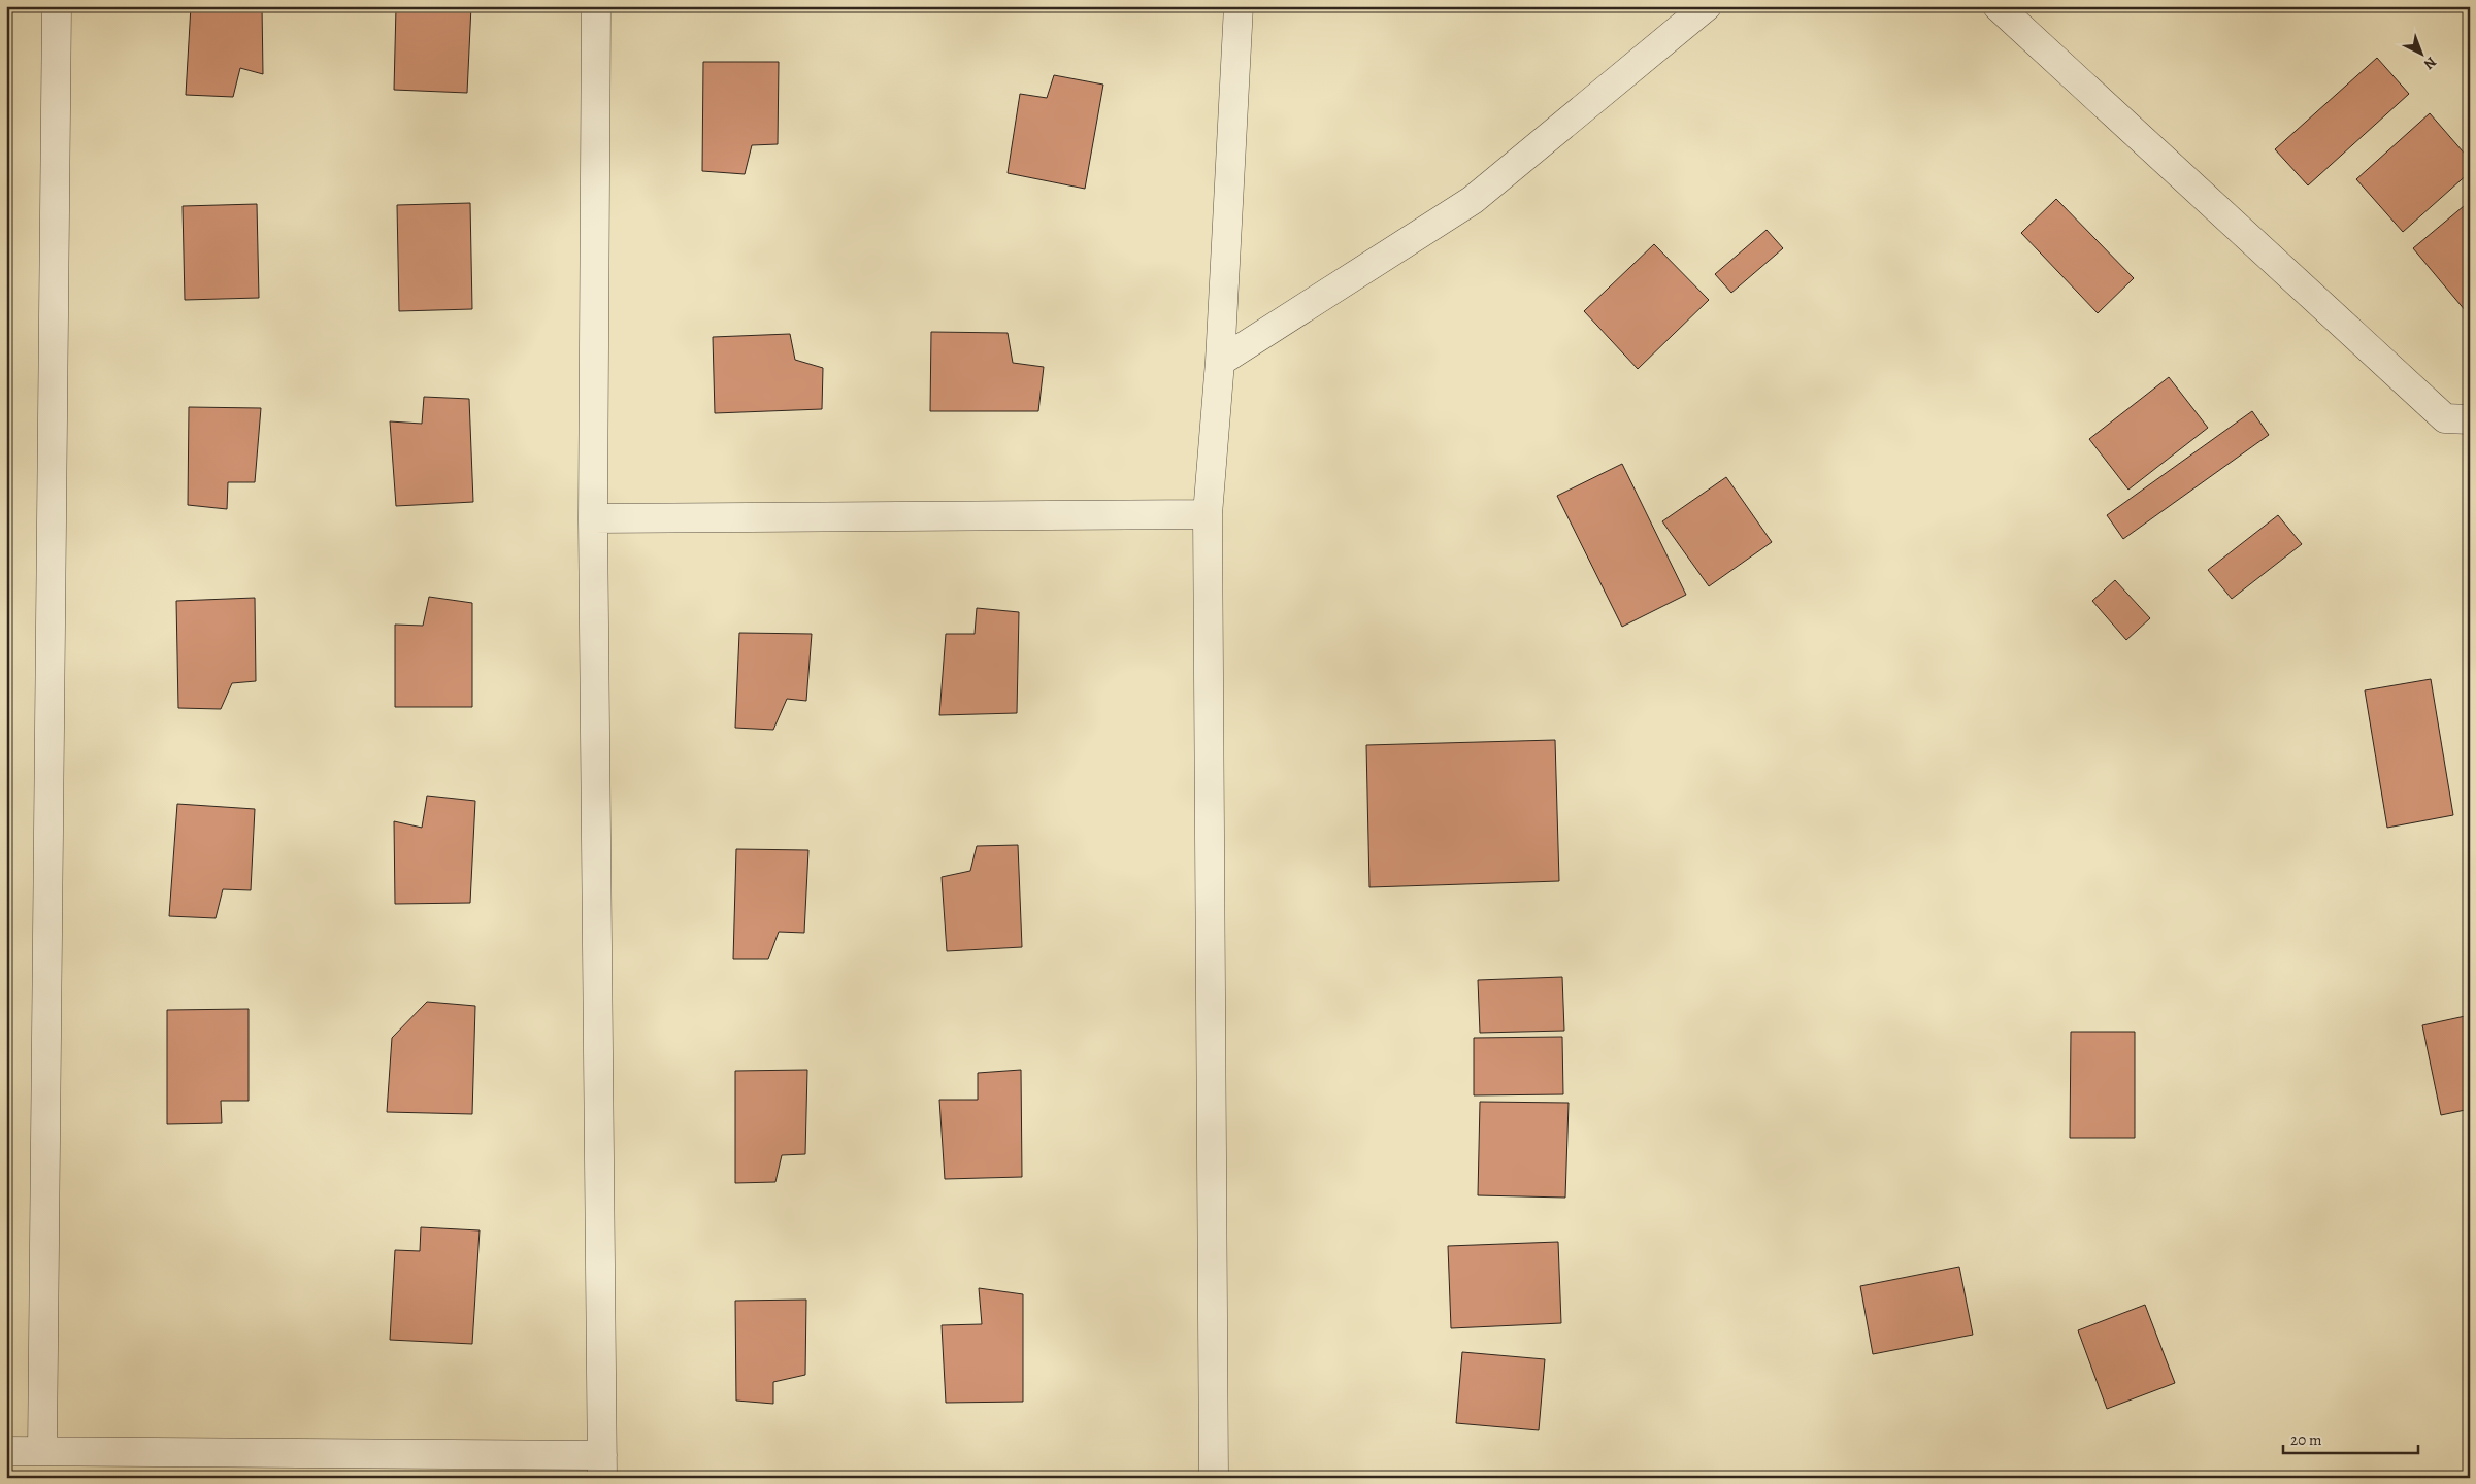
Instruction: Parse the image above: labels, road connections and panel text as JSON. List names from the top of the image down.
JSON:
{
  "scale_bar": "20 m",
  "north": "bottom right"
}
